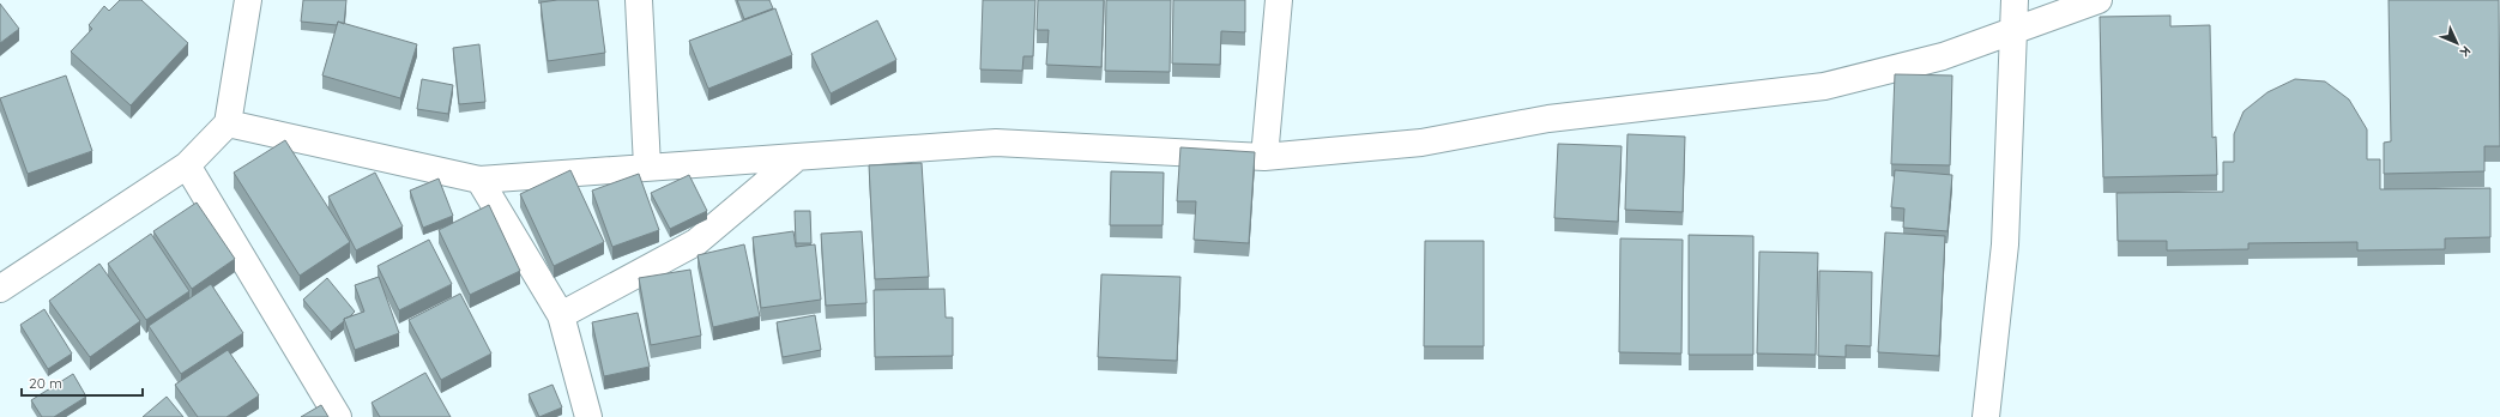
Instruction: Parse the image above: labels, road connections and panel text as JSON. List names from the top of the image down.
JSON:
{
  "scale_bar": "20 m",
  "north": "bottom right"
}
